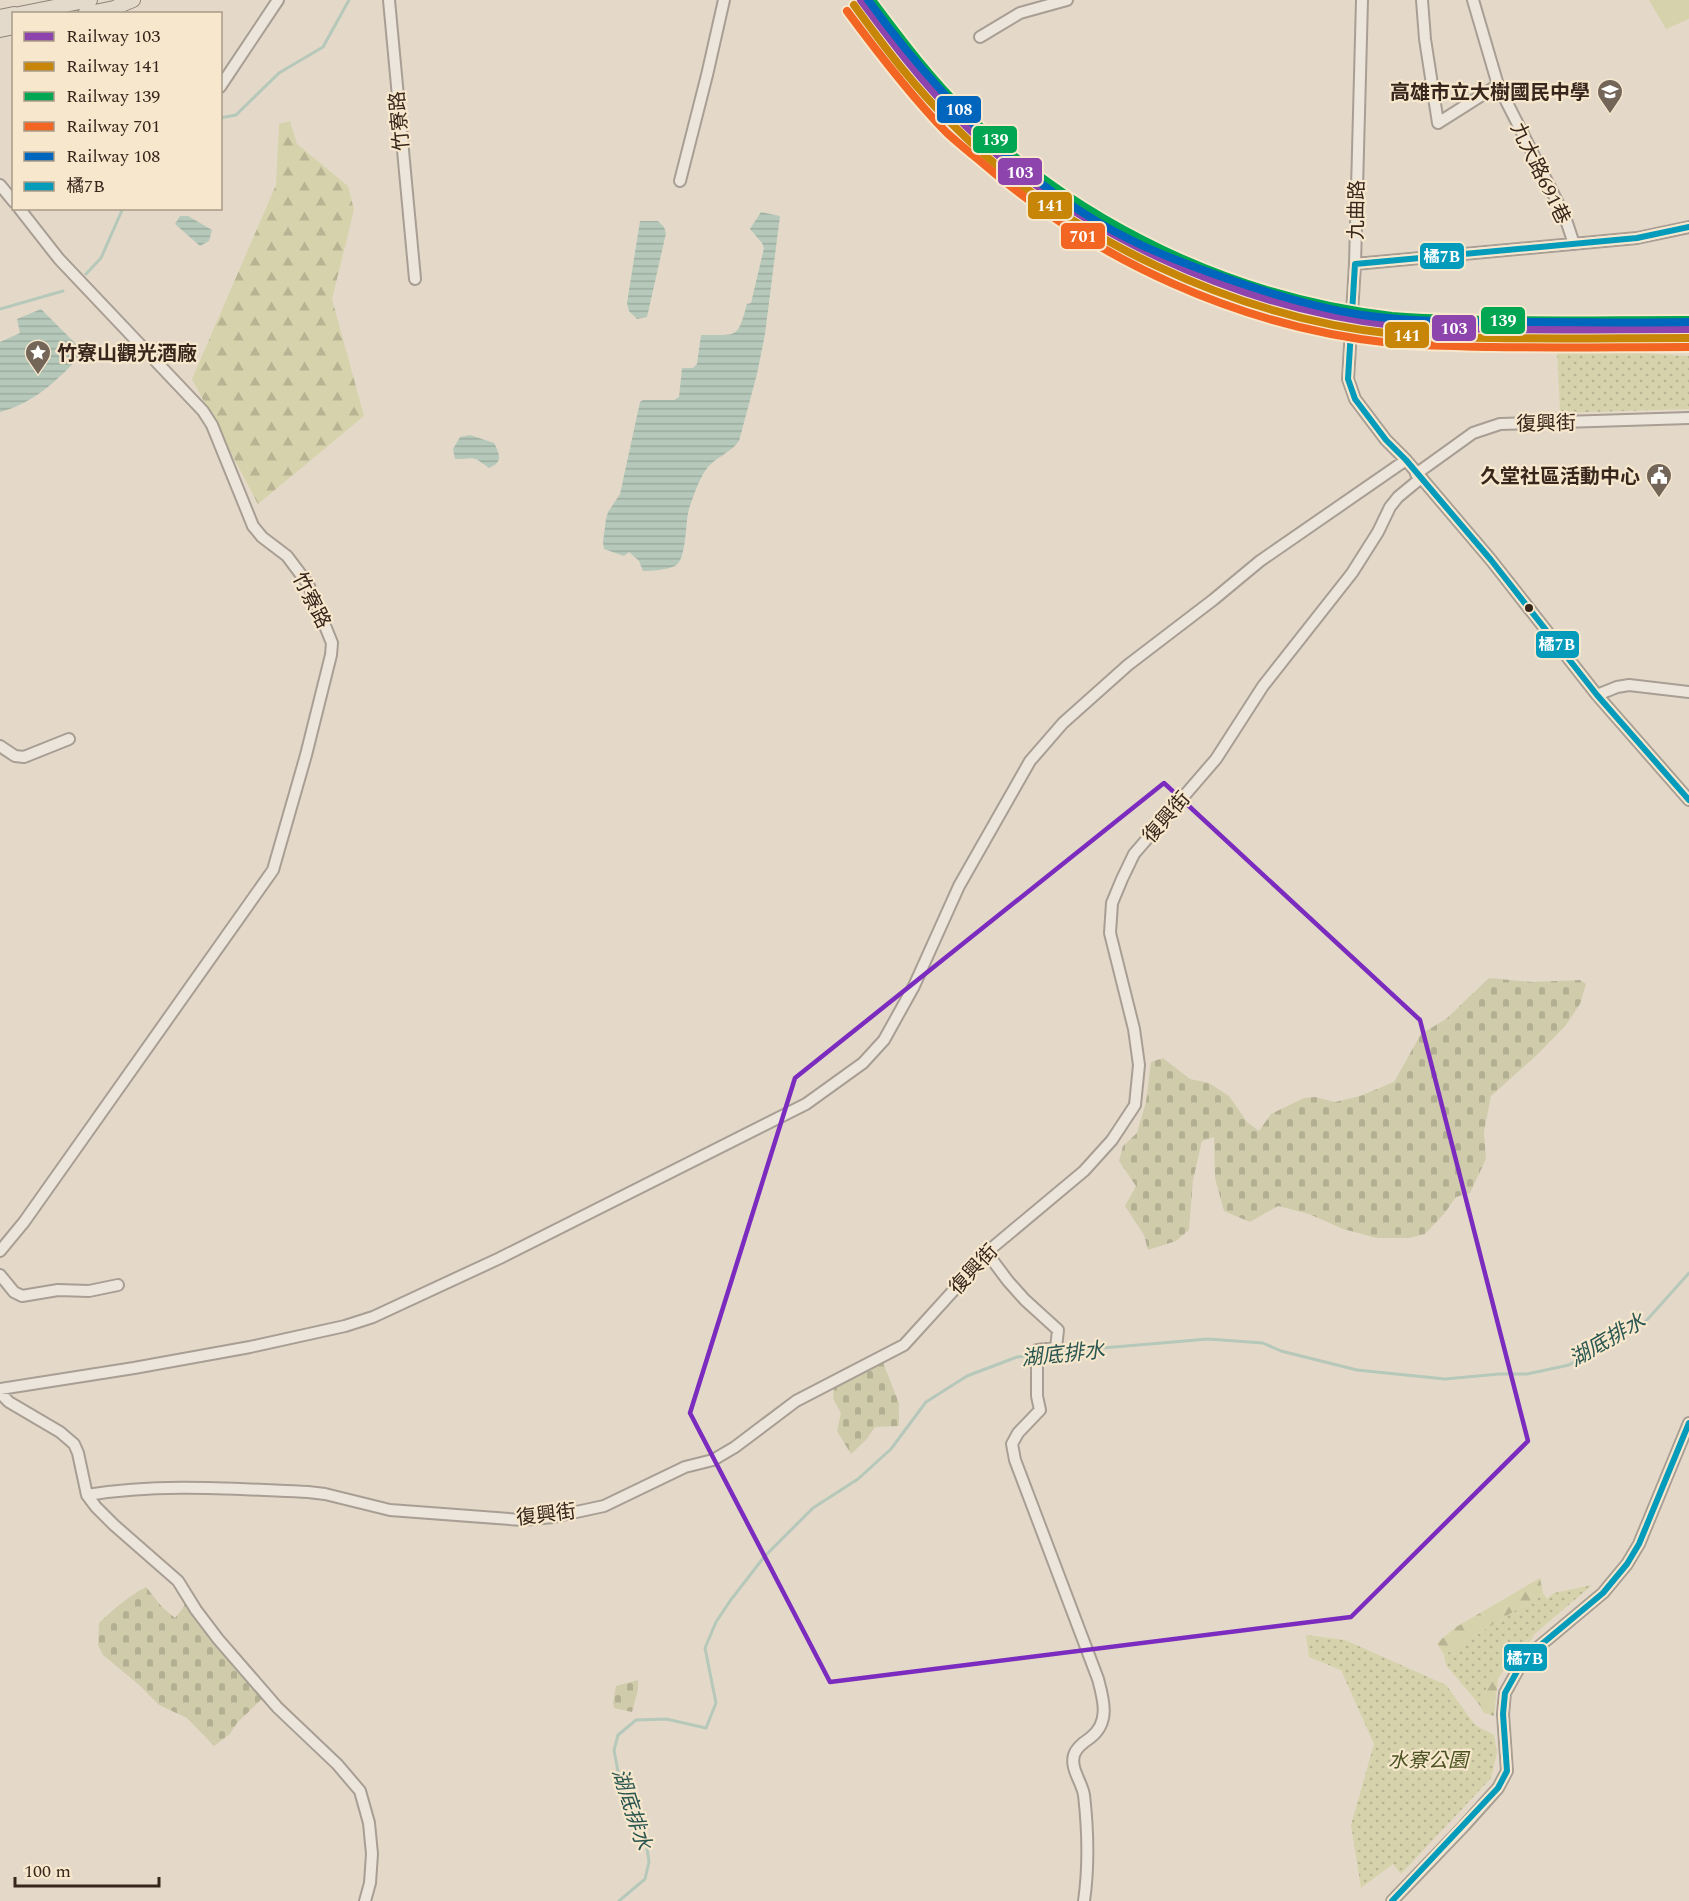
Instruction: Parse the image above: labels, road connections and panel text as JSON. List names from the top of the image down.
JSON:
{
  "streets": {
    "street": [
      "竹寮路",
      "九大路691巷",
      "九曲路",
      "復興街"
    ]
  },
  "crossings": [
    ["九大路691巷", "九曲路"]
  ],
  "water": ["湖底排水"],
  "parks": ["水寮公園"],
  "places": {
    "school or university": ["高雄市立大樹國民中學"],
    "place": ["竹寮山觀光酒廠"],
    "public building": ["久堂社區活動中心"]
  },
  "lines": [
    "rail line 103",
    "rail line 139",
    "rail line 108",
    "rail line 141",
    "rail line 701",
    "transit line 橘7B"
  ],
  "legend": [
    "Railway 103",
    "Railway 141",
    "Railway 139",
    "Railway 701",
    "Railway 108",
    "橘7B"
  ],
  "scale_bar": "100 m"
}
